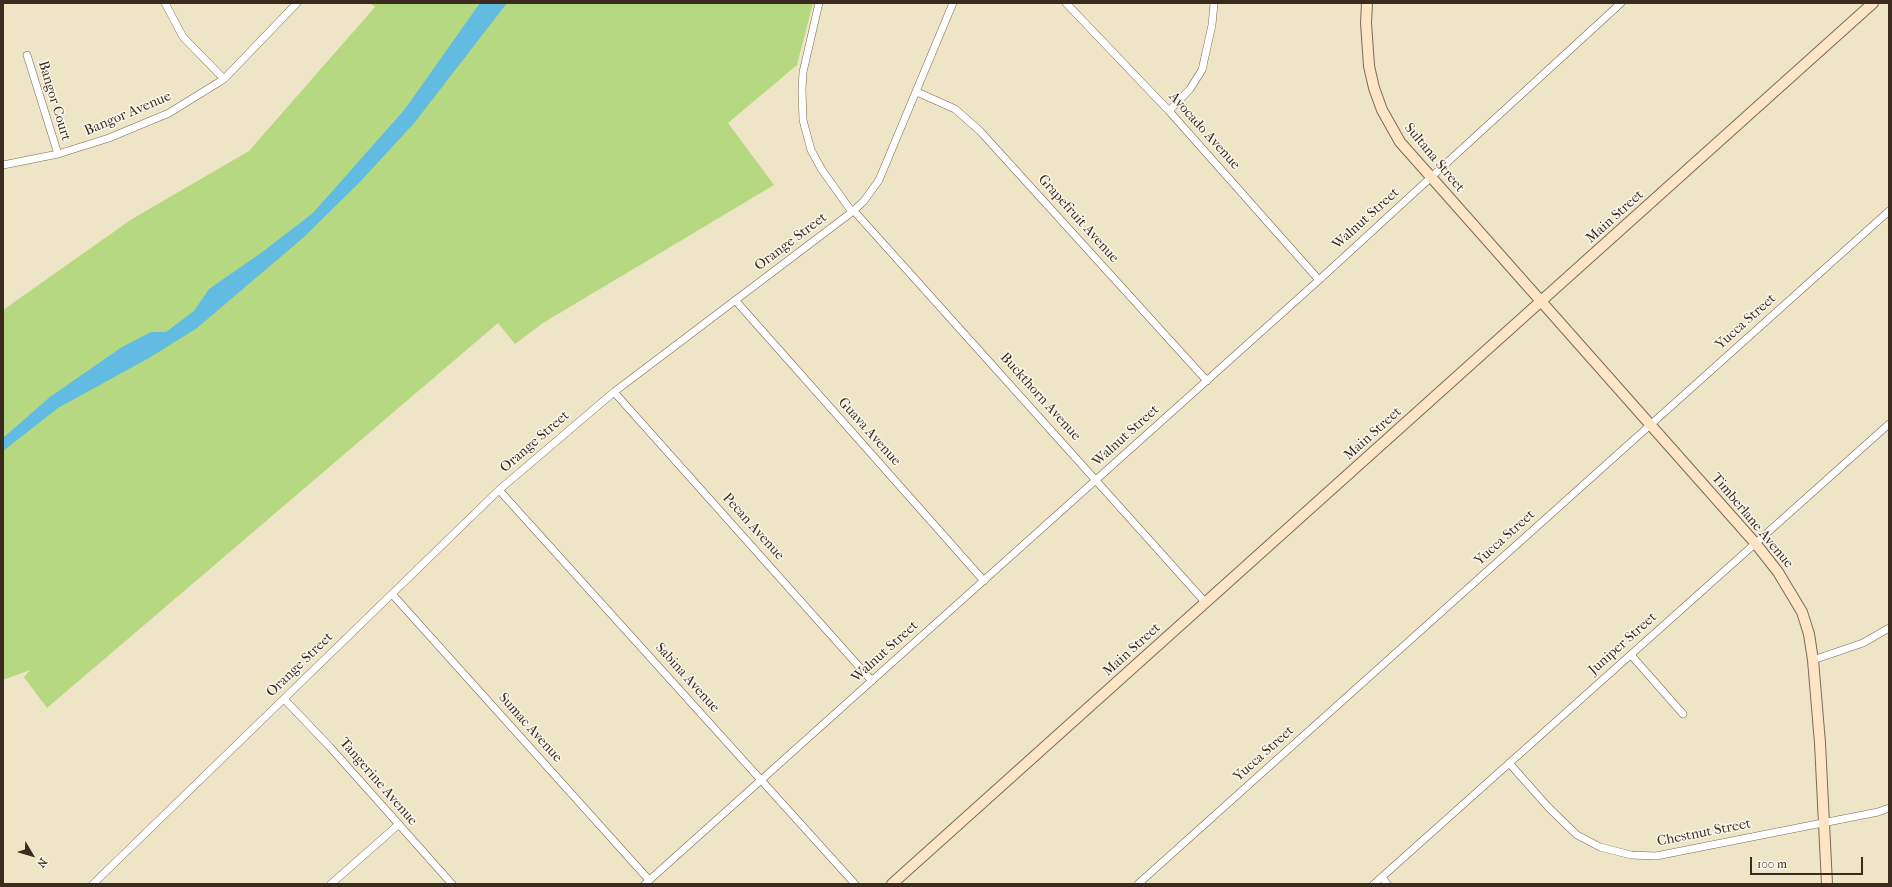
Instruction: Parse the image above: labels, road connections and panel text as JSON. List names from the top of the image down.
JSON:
{
  "streets": {
    "main road": ["Sultana Street", "Main Street", "Timberlane Avenue"],
    "street": [
      "Bangor Court",
      "Bangor Avenue",
      "Avocado Avenue",
      "Grapefruit Avenue",
      "Walnut Street",
      "Orange Street",
      "Yucca Street",
      "Buckthorn Avenue",
      "Guava Avenue",
      "Pecan Avenue",
      "Juniper Street",
      "Sabina Avenue",
      "Sumac Avenue",
      "Tangerine Avenue",
      "Chestnut Street"
    ]
  },
  "crossings": [
    ["Bangor Court", "Bangor Avenue"],
    ["Avocado Avenue", "Walnut Street"],
    ["Sultana Street", "Main Street"],
    ["Sultana Street", "Walnut Street"],
    ["Sultana Street", "Timberlane Avenue"],
    ["Main Street", "Buckthorn Avenue"],
    ["Main Street", "Timberlane Avenue"],
    ["Grapefruit Avenue", "Walnut Street"],
    ["Grapefruit Avenue", "Orange Street"],
    ["Walnut Street", "Buckthorn Avenue"],
    ["Walnut Street", "Guava Avenue"],
    ["Walnut Street", "Pecan Avenue"],
    ["Walnut Street", "Sabina Avenue"],
    ["Walnut Street", "Sumac Avenue"],
    ["Orange Street", "Buckthorn Avenue"],
    ["Orange Street", "Guava Avenue"],
    ["Orange Street", "Pecan Avenue"],
    ["Orange Street", "Sabina Avenue"],
    ["Orange Street", "Sumac Avenue"],
    ["Orange Street", "Tangerine Avenue"],
    ["Yucca Street", "Timberlane Avenue"],
    ["Timberlane Avenue", "Juniper Street"],
    ["Timberlane Avenue", "Chestnut Street"],
    ["Juniper Street", "Chestnut Street"]
  ],
  "scale_bar": "100 m",
  "north": "bottom right"
}
